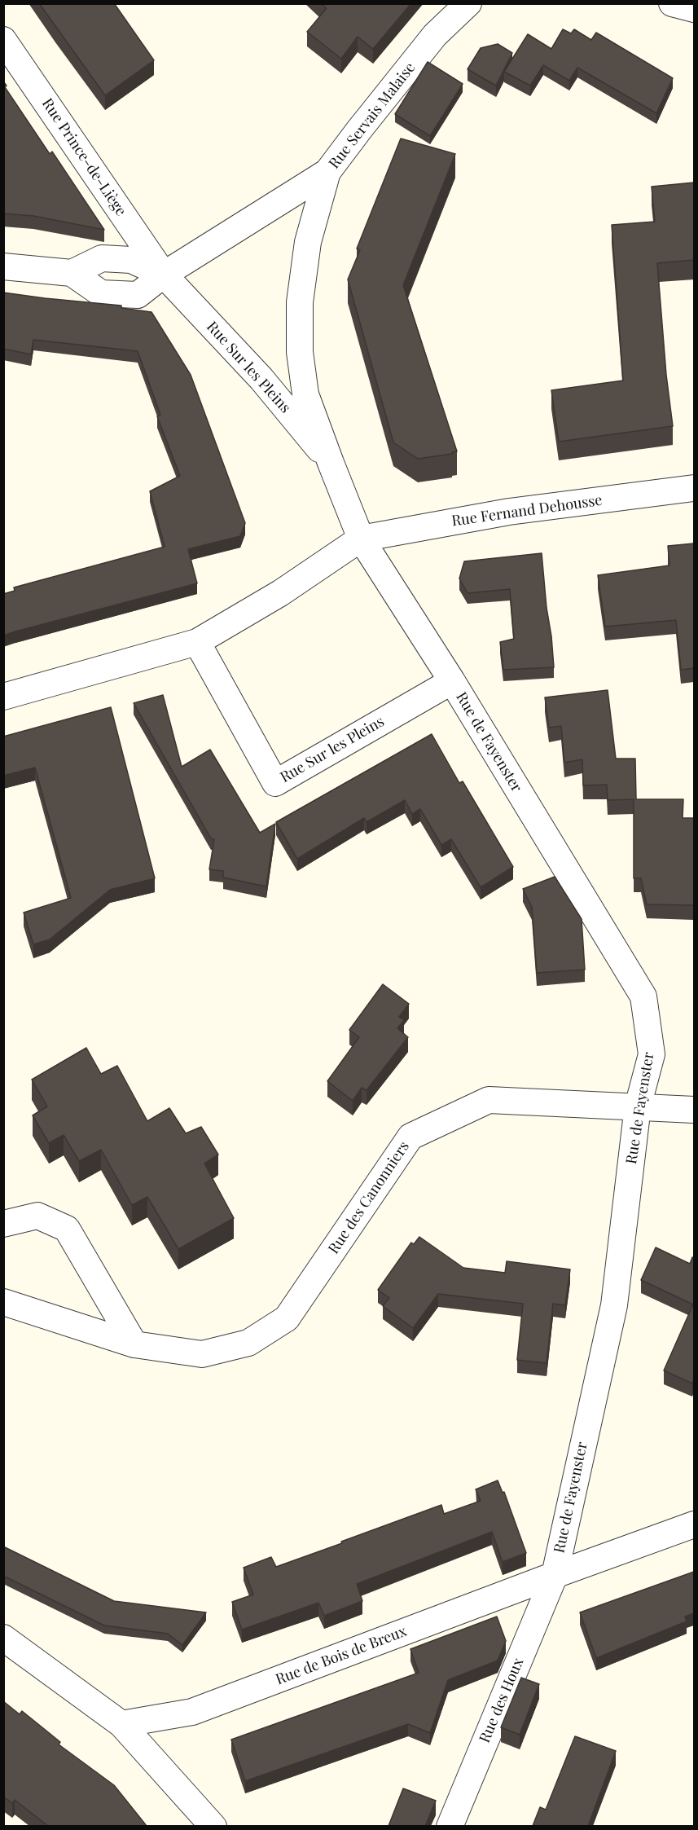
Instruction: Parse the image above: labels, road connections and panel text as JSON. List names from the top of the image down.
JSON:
{
  "streets": {
    "street": [
      "Rue Servais Malaise",
      "Rue Prince-de-Liège",
      "Rue Sur les Pleins",
      "Rue Fernand Dehousse",
      "Rue de Fayenster",
      "Rue des Canonniers",
      "Rue de Bois de Breux",
      "Rue des Houx"
    ]
  },
  "crossings": [
    ["Rue Servais Malaise", "Rue Prince-de-Liège"],
    ["Rue Servais Malaise", "Rue Sur les Pleins"],
    ["Rue Prince-de-Liège", "Rue Sur les Pleins"],
    ["Rue Sur les Pleins", "Rue Fernand Dehousse"],
    ["Rue Sur les Pleins", "Rue de Fayenster"],
    ["Rue Fernand Dehousse", "Rue de Fayenster"],
    ["Rue de Fayenster", "Rue des Canonniers"],
    ["Rue de Fayenster", "Rue de Bois de Breux"],
    ["Rue de Fayenster", "Rue des Houx"],
    ["Rue de Bois de Breux", "Rue des Houx"]
  ]
}
